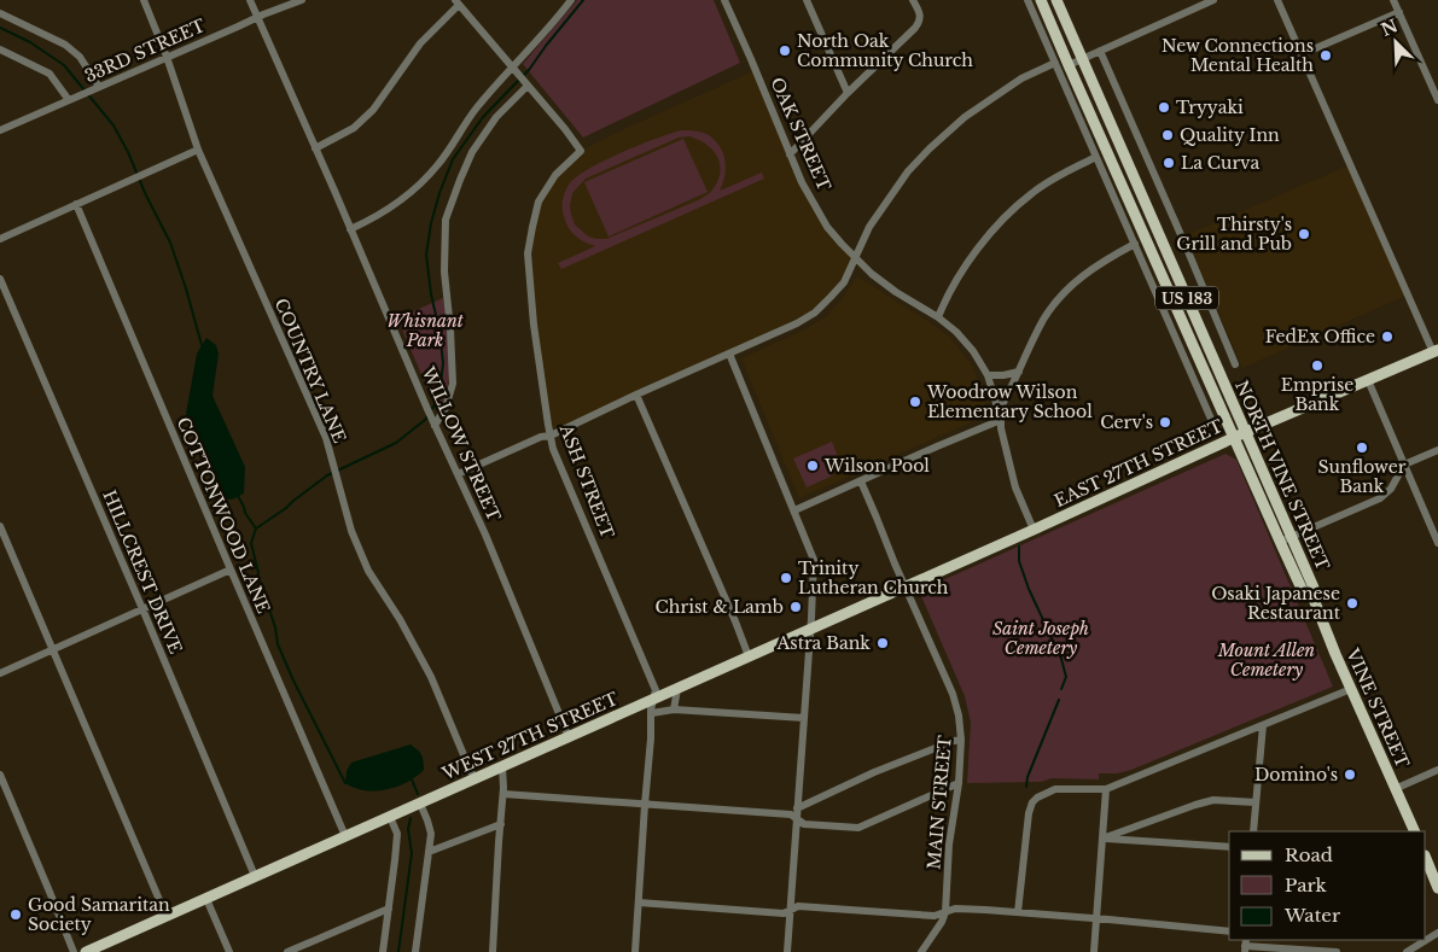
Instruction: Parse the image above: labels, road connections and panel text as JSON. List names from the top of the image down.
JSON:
{
  "streets": {
    "main road": [
      "US 183",
      "EAST 27TH STREET",
      "NORTH VINE STREET",
      "VINE STREET",
      "WEST 27TH STREET"
    ],
    "street": [
      "33RD STREET",
      "OAK STREET",
      "COUNTRY LANE",
      "WILLOW STREET",
      "ASH STREET",
      "COTTONWOOD LANE",
      "HILLCREST DRIVE",
      "MAIN STREET"
    ]
  },
  "crossings": [
    ["33RD STREET", "COUNTRY LANE"],
    ["33RD STREET", "WILLOW STREET"],
    ["OAK STREET", "EAST 27TH STREET"],
    ["COUNTRY LANE", "WEST 27TH STREET"],
    ["WILLOW STREET", "WEST 27TH STREET"],
    ["EAST 27TH STREET", "NORTH VINE STREET"],
    ["EAST 27TH STREET", "WEST 27TH STREET"],
    ["NORTH VINE STREET", "VINE STREET"],
    ["ASH STREET", "WEST 27TH STREET"],
    ["COTTONWOOD LANE", "WEST 27TH STREET"],
    ["HILLCREST DRIVE", "WEST 27TH STREET"],
    ["WEST 27TH STREET", "MAIN STREET"]
  ],
  "parks": ["Whisnant Park", "Saint Joseph Cemetery", "Mount Allen Cemetery"],
  "places": [
    "North Oak Community Church",
    "New Connections Mental Health",
    "Tryyaki",
    "Quality Inn",
    "La Curva",
    "Thirsty's Grill and Pub",
    "FedEx Office",
    "Emprise Bank",
    "Woodrow Wilson Elementary School",
    "Cerv's",
    "Sunflower Bank",
    "Wilson Pool",
    "Trinity Lutheran Church",
    "Osaki Japanese Restaurant",
    "Christ & Lamb",
    "Astra Bank",
    "Domino's",
    "Good Samaritan Society"
  ],
  "legend": ["Road", "Park", "Water"],
  "north": "top left"
}
